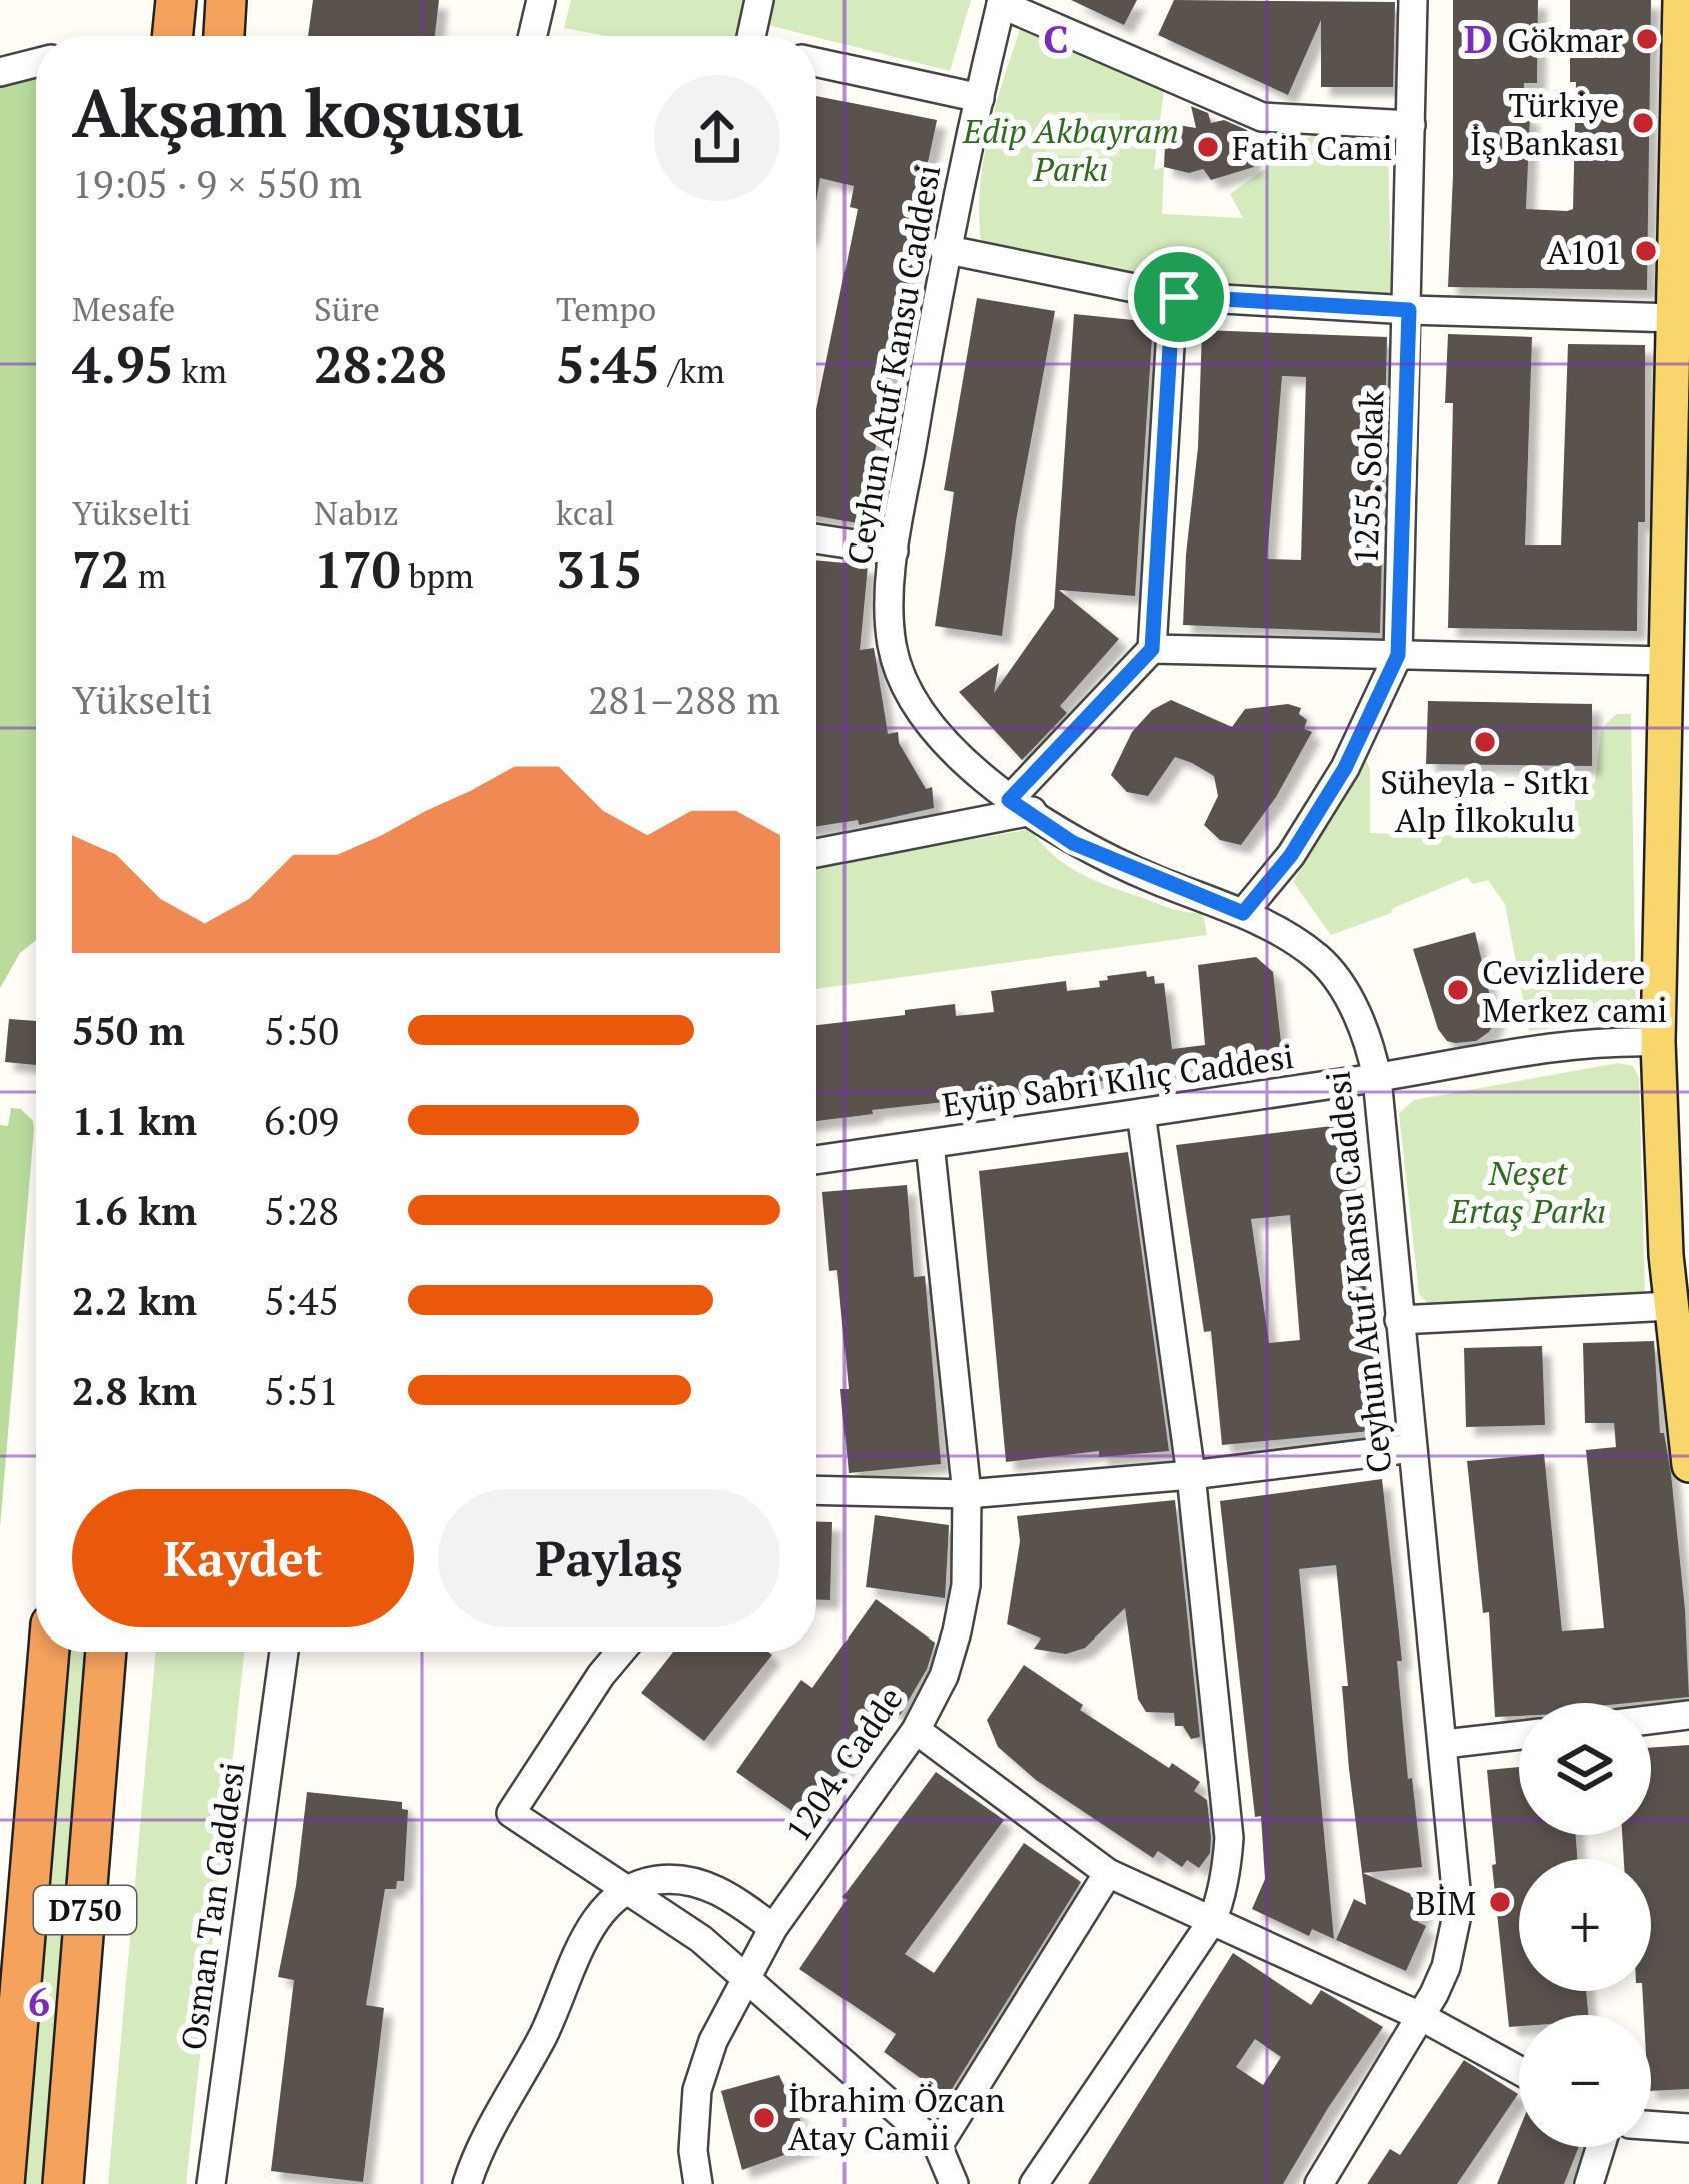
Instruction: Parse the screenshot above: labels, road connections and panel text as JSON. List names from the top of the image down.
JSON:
{
  "streets": {
    "highway": ["D750"],
    "street": [
      "Ceyhun Atuf Kansu Caddesi",
      "1255. Sokak",
      "Eyüp Sabri Kılıç Caddesi",
      "1204. Cadde",
      "Osman Tan Caddesi"
    ]
  },
  "crossings": [
    ["Ceyhun Atuf Kansu Caddesi", "1255. Sokak"],
    ["Ceyhun Atuf Kansu Caddesi", "Eyüp Sabri Kılıç Caddesi"],
    ["Eyüp Sabri Kılıç Caddesi", "1204. Cadde"]
  ],
  "parks": ["Edip Akbayram Parkı", "Neşet Ertaş Parkı"],
  "places": [
    "Gökmar",
    "Türkiye İş Bankası",
    "Fatih Cami",
    "A101",
    "Süheyla - Sıtkı Alp İlkokulu",
    "Cevizlidere Merkez cami",
    "BİM",
    "İbrahim Özcan Atay Camii"
  ],
  "page": {
    "heading": ["Akşam koşusu", "19:05 · 9 × 550 m"],
    "stats": [
      ["Mesafe", "4.95 km"],
      ["Süre", "28:28"],
      ["Tempo", "5:45 /km"],
      ["Yükselti", "72 m"],
      ["Nabız", "170 bpm"],
      ["kcal", "315"]
    ],
    "chart": ["Yükselti", "281–288 m"],
    "list": [
      {
        "name": "550 m",
        "note": "5:50"
      },
      {
        "name": "1.1 km",
        "note": "6:09"
      },
      {
        "name": "1.6 km",
        "note": "5:28"
      },
      {
        "name": "2.2 km",
        "note": "5:45"
      },
      {
        "name": "2.8 km",
        "note": "5:51"
      }
    ],
    "buttons": ["Kaydet", "Paylaş"],
    "map_buttons": ["+", "−"]
  },
  "grid": {
    "columns": ["C", "D"],
    "rows": ["6"]
  }
}
